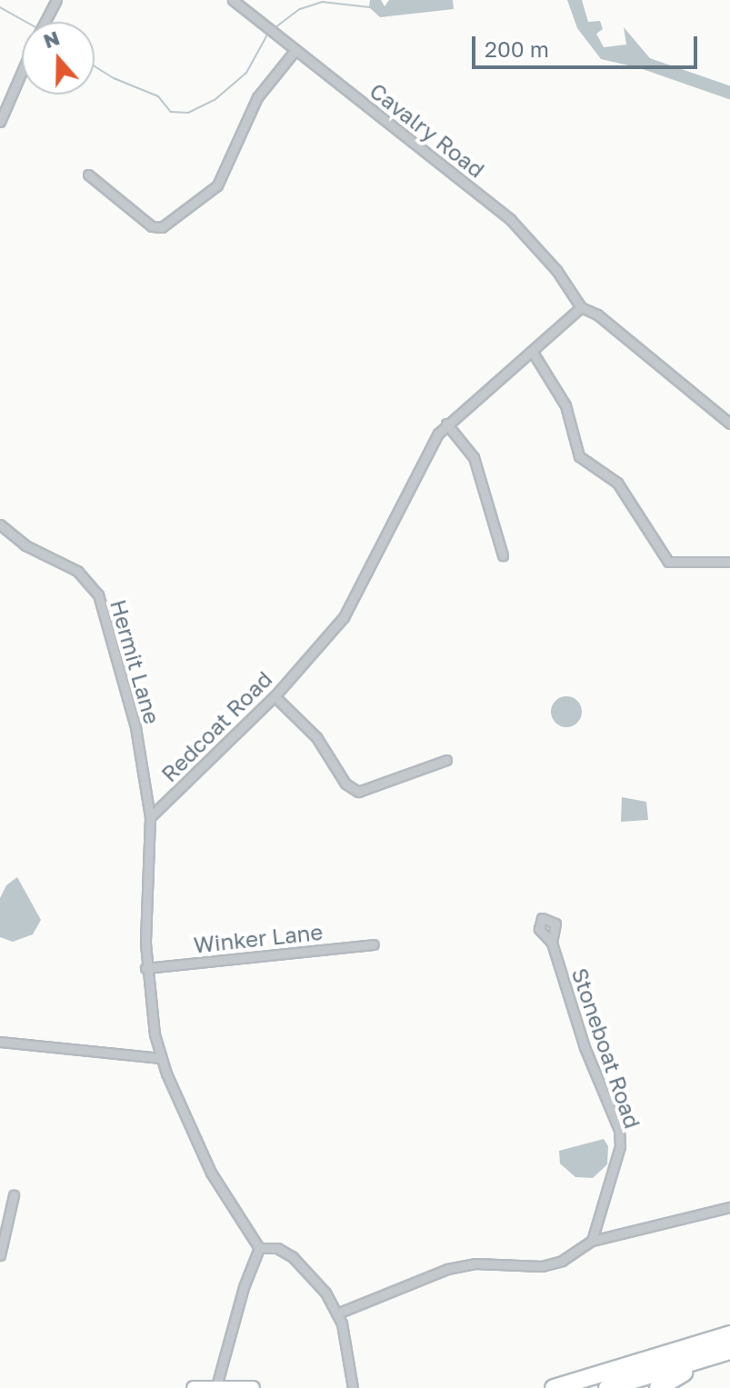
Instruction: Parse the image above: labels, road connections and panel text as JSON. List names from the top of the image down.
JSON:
{
  "streets": {
    "street": [
      "Cavalry Road",
      "Hermit Lane",
      "Redcoat Road",
      "Winker Lane",
      "Stoneboat Road"
    ]
  },
  "crossings": [
    ["Cavalry Road", "Redcoat Road"],
    ["Hermit Lane", "Redcoat Road"]
  ],
  "scale_bar": "200 m",
  "north": "top"
}
